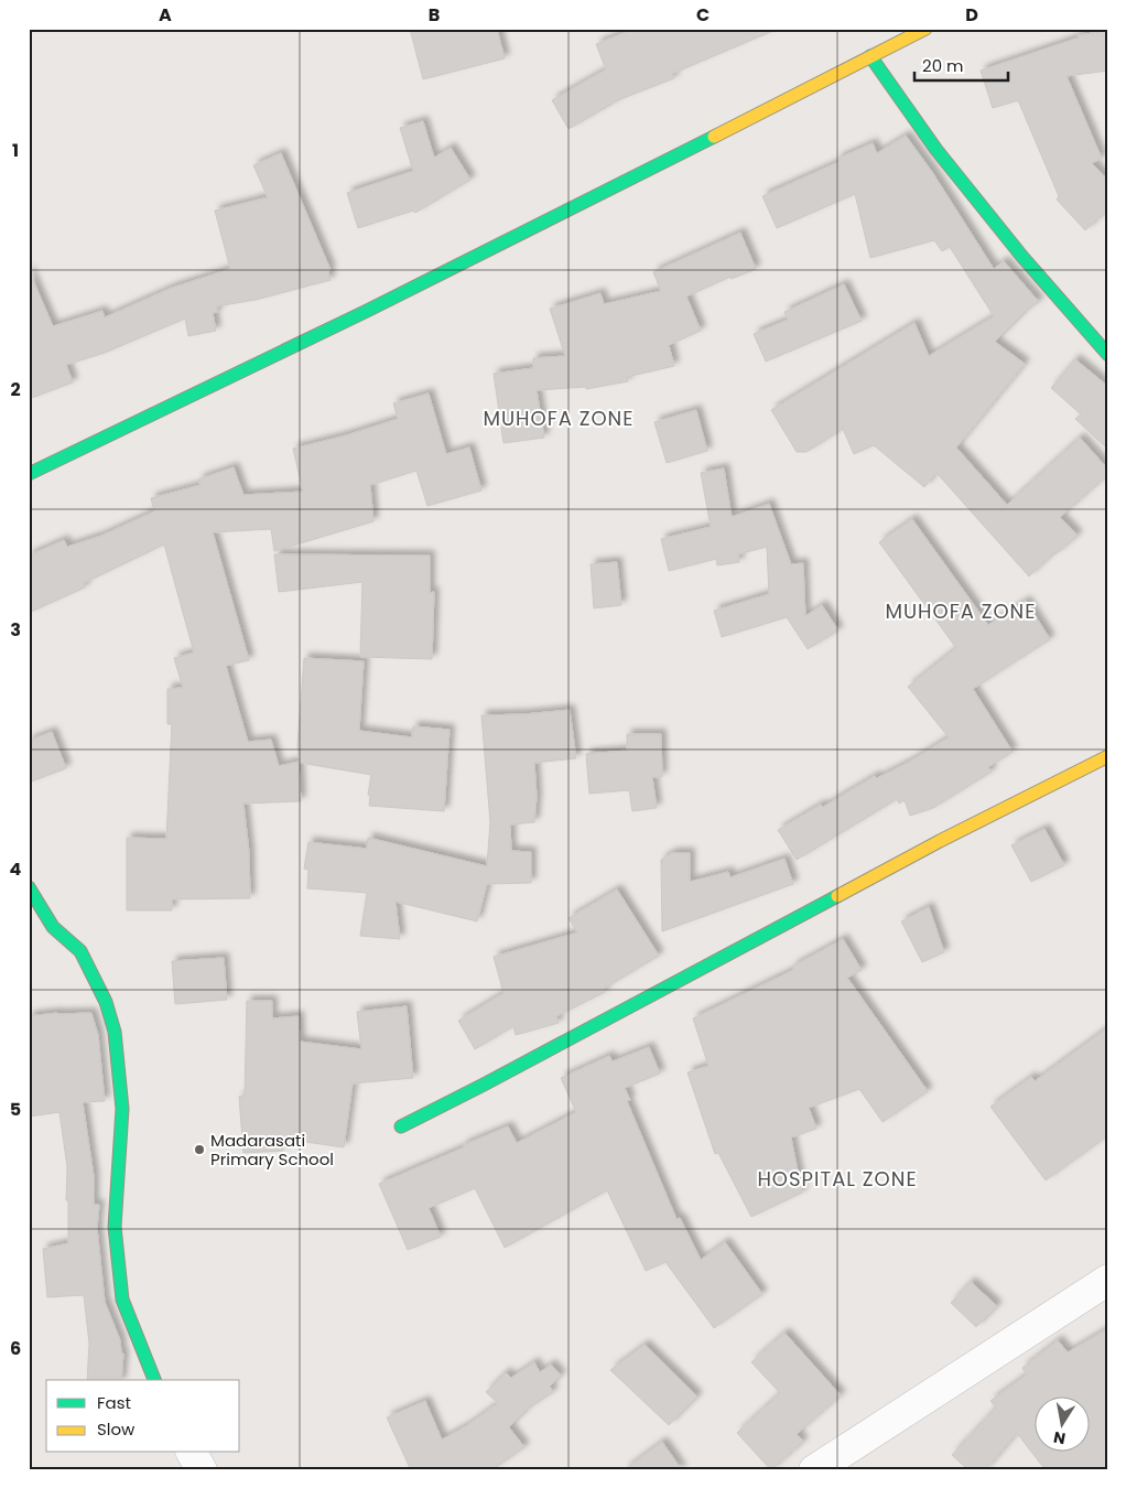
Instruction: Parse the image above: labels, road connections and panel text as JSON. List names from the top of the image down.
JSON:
{
  "districts": ["MUHOFA ZONE", "MUHOFA ZONE", "HOSPITAL ZONE"],
  "places": ["Madarasati Primary School"],
  "legend": ["Fast", "Slow"],
  "scale_bar": "20 m",
  "north": "bottom",
  "grid": {
    "columns": [
      "A",
      "B",
      "C",
      "D"
    ],
    "rows": [
      "1",
      "2",
      "3",
      "4",
      "5",
      "6"
    ]
  }
}
